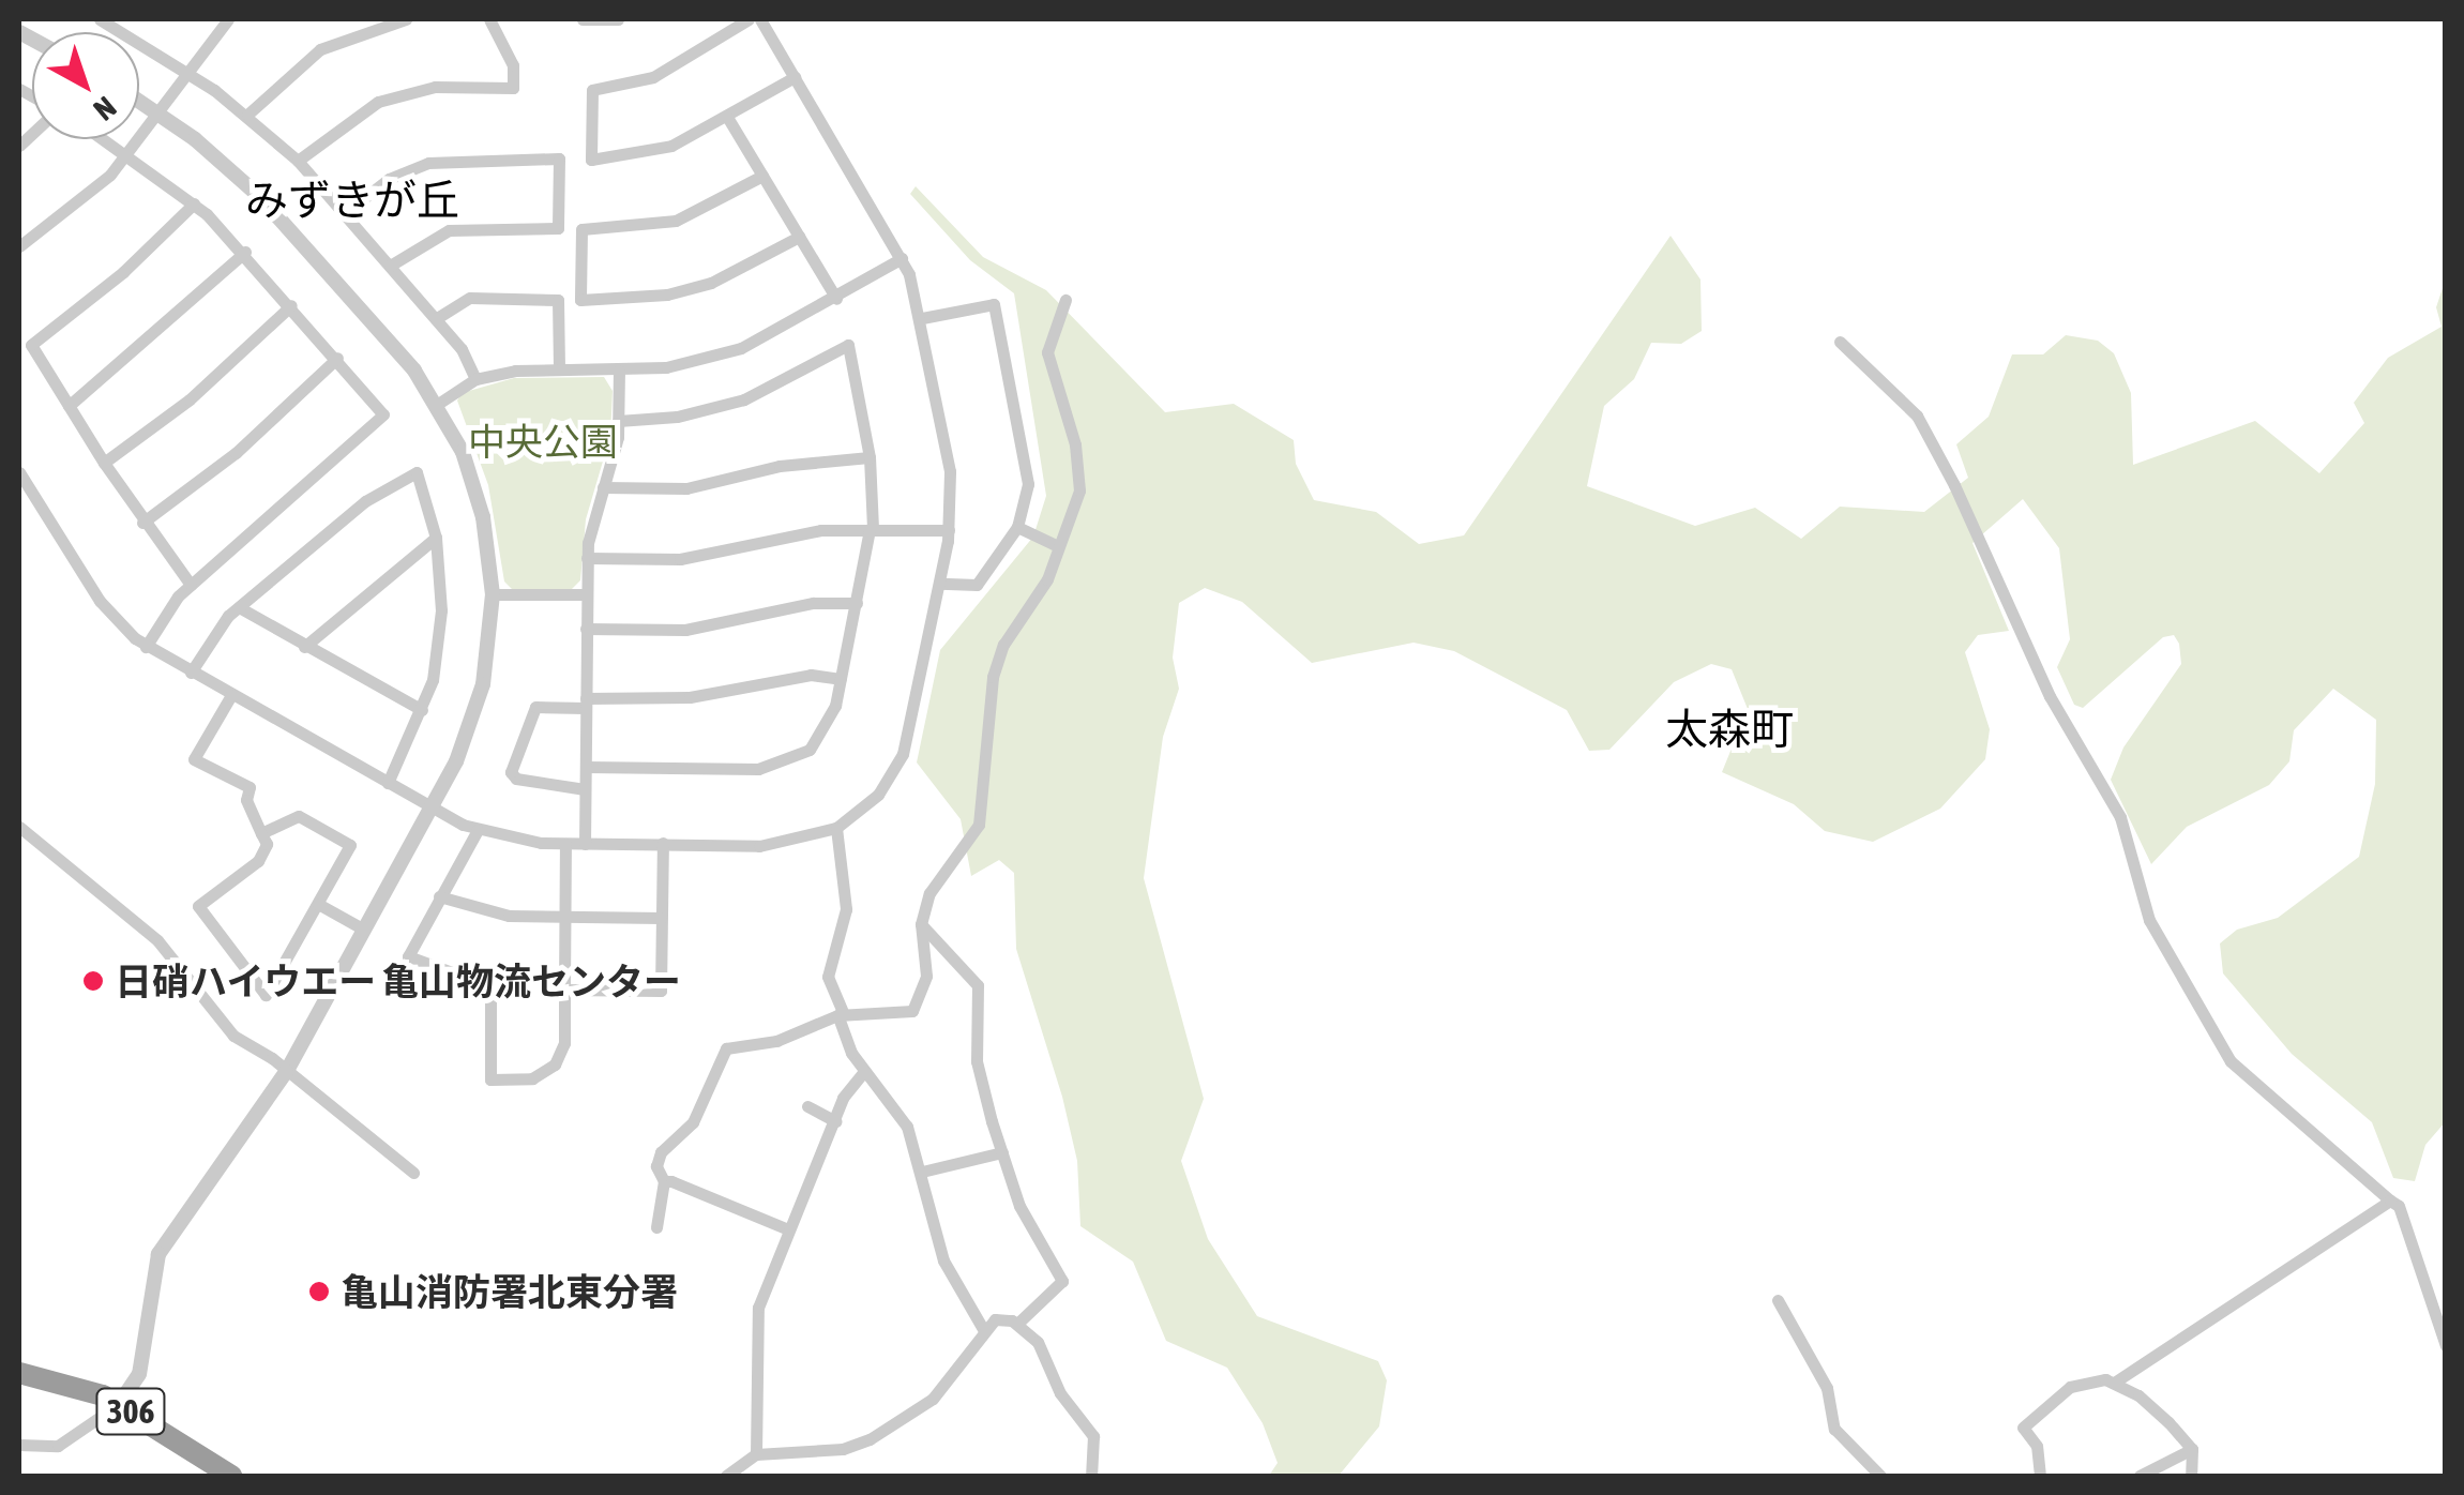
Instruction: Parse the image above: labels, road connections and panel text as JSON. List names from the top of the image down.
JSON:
{
  "streets": {
    "highway": ["306"]
  },
  "districts": ["みずきが丘", "太森町"],
  "parks": ["中央公園"],
  "places": ["日硝ハイウエー 亀山物流センター", "亀山消防署北東分署"],
  "north": "bottom right"
}
